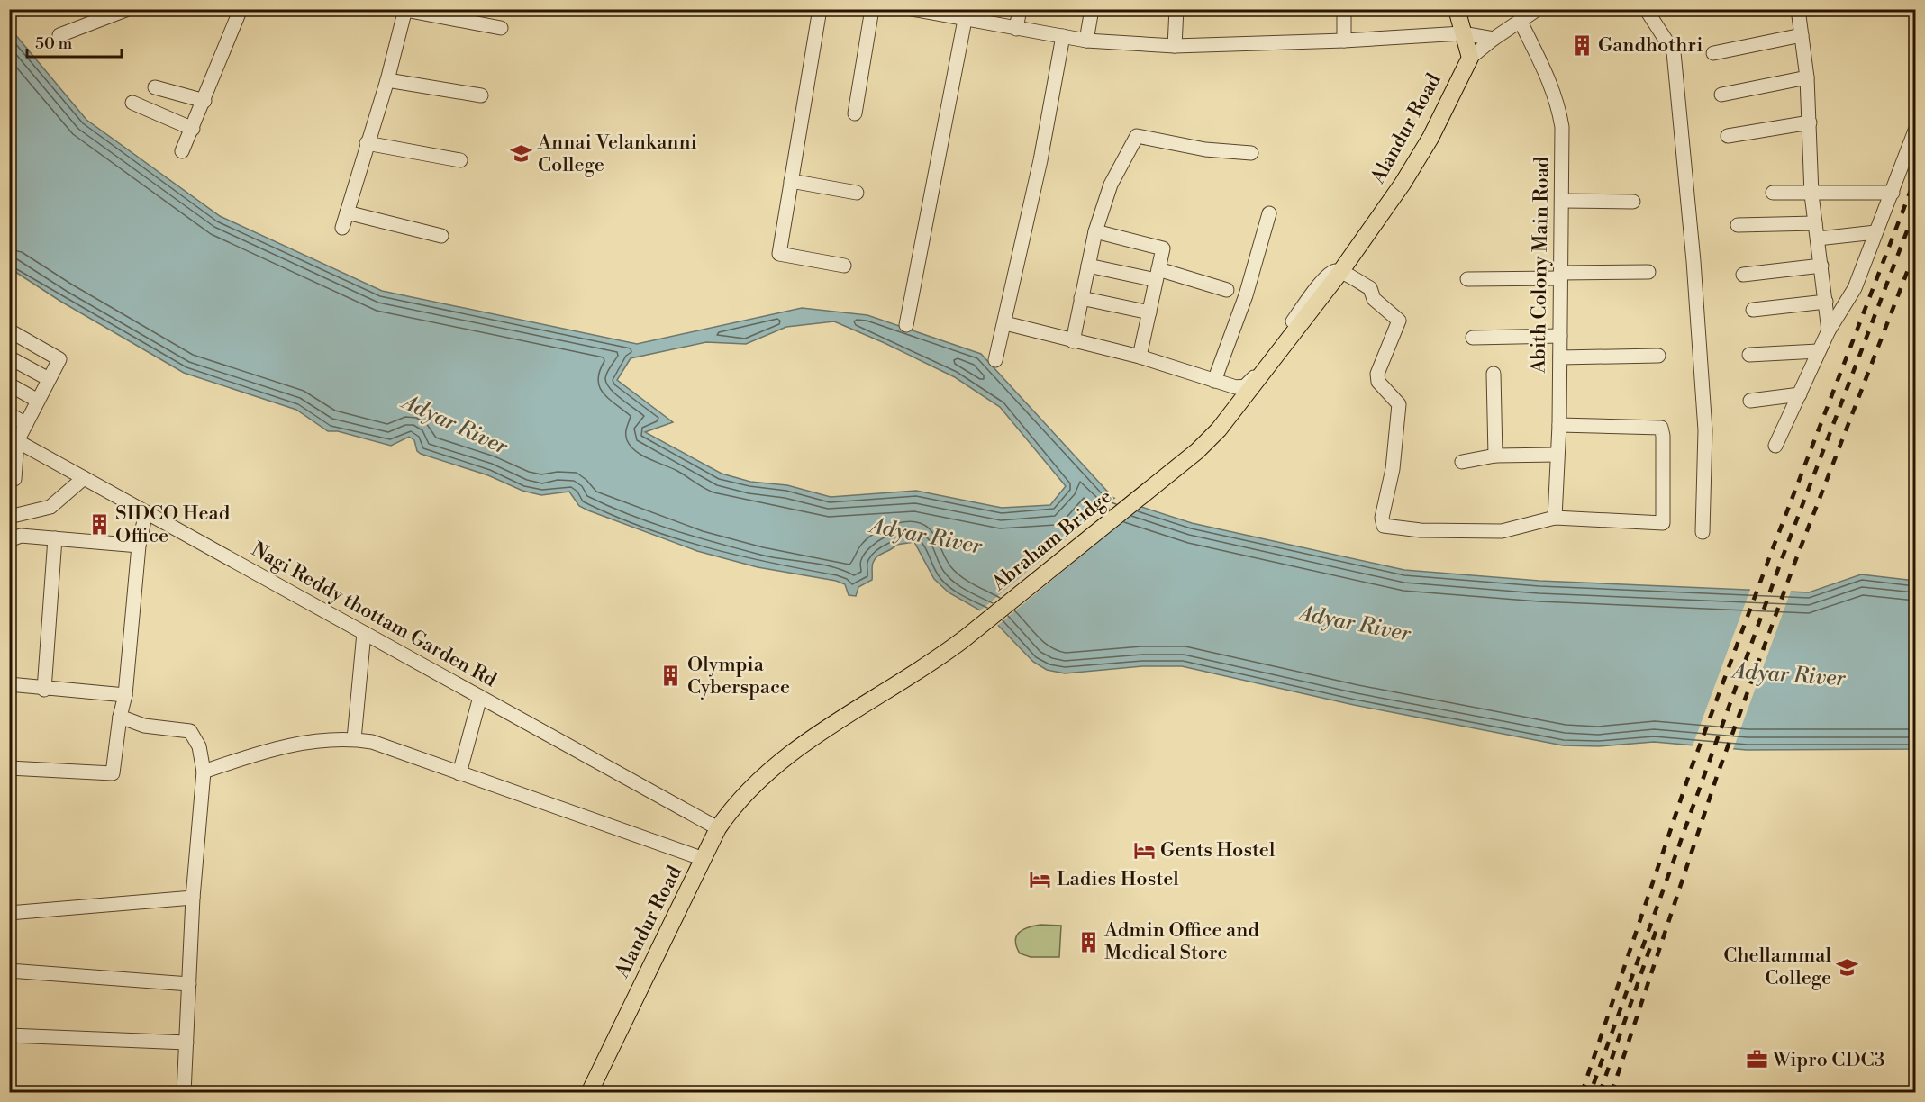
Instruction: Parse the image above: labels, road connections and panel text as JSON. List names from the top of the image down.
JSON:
{
  "streets": {
    "main road": ["Alandur Road", "Abraham Bridge"],
    "street": ["Abith Colony Main Road", "Nagi Reddy thottam Garden Rd"]
  },
  "crossings": [
    ["Alandur Road", "Abith Colony Main Road"],
    ["Alandur Road", "Abraham Bridge"],
    ["Alandur Road", "Nagi Reddy thottam Garden Rd"]
  ],
  "water": ["Adyar River"],
  "places": {
    "building": [
      "Gandhothri",
      "SIDCO Head Office",
      "Olympia Cyberspace",
      "Admin Office and Medical Store"
    ],
    "school or university": ["Annai Velankanni College", "Chellammal College"],
    "hotel": ["Gents Hostel", "Ladies Hostel"],
    "office": ["Wipro CDC3"]
  },
  "scale_bar": "50 m"
}
